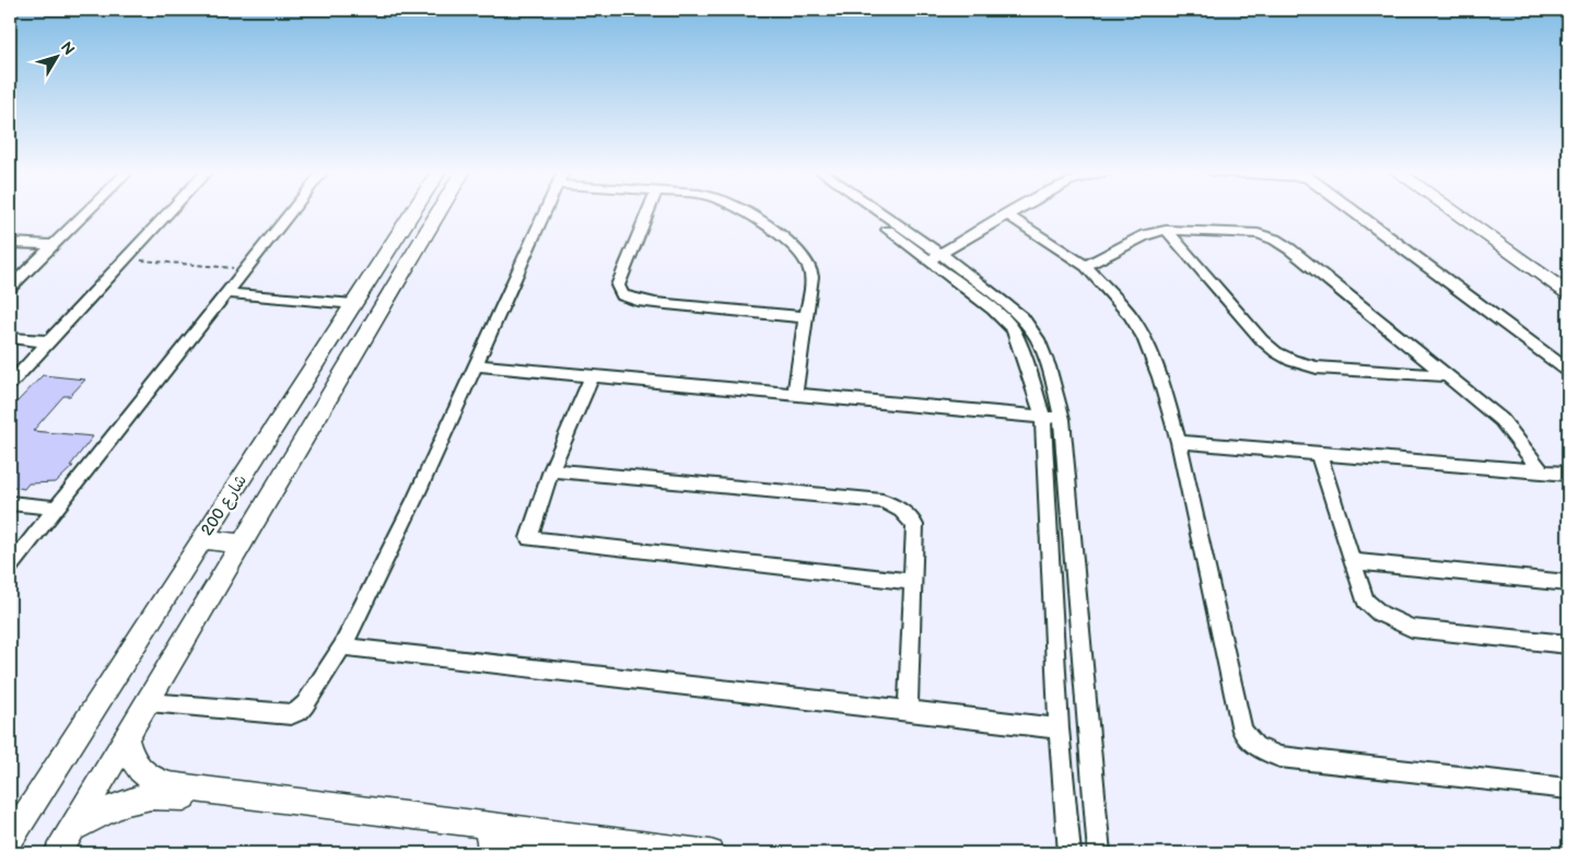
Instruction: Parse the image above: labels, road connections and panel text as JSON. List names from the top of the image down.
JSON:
{
  "streets": {
    "street": ["شارع 200"]
  },
  "north": "top right"
}
